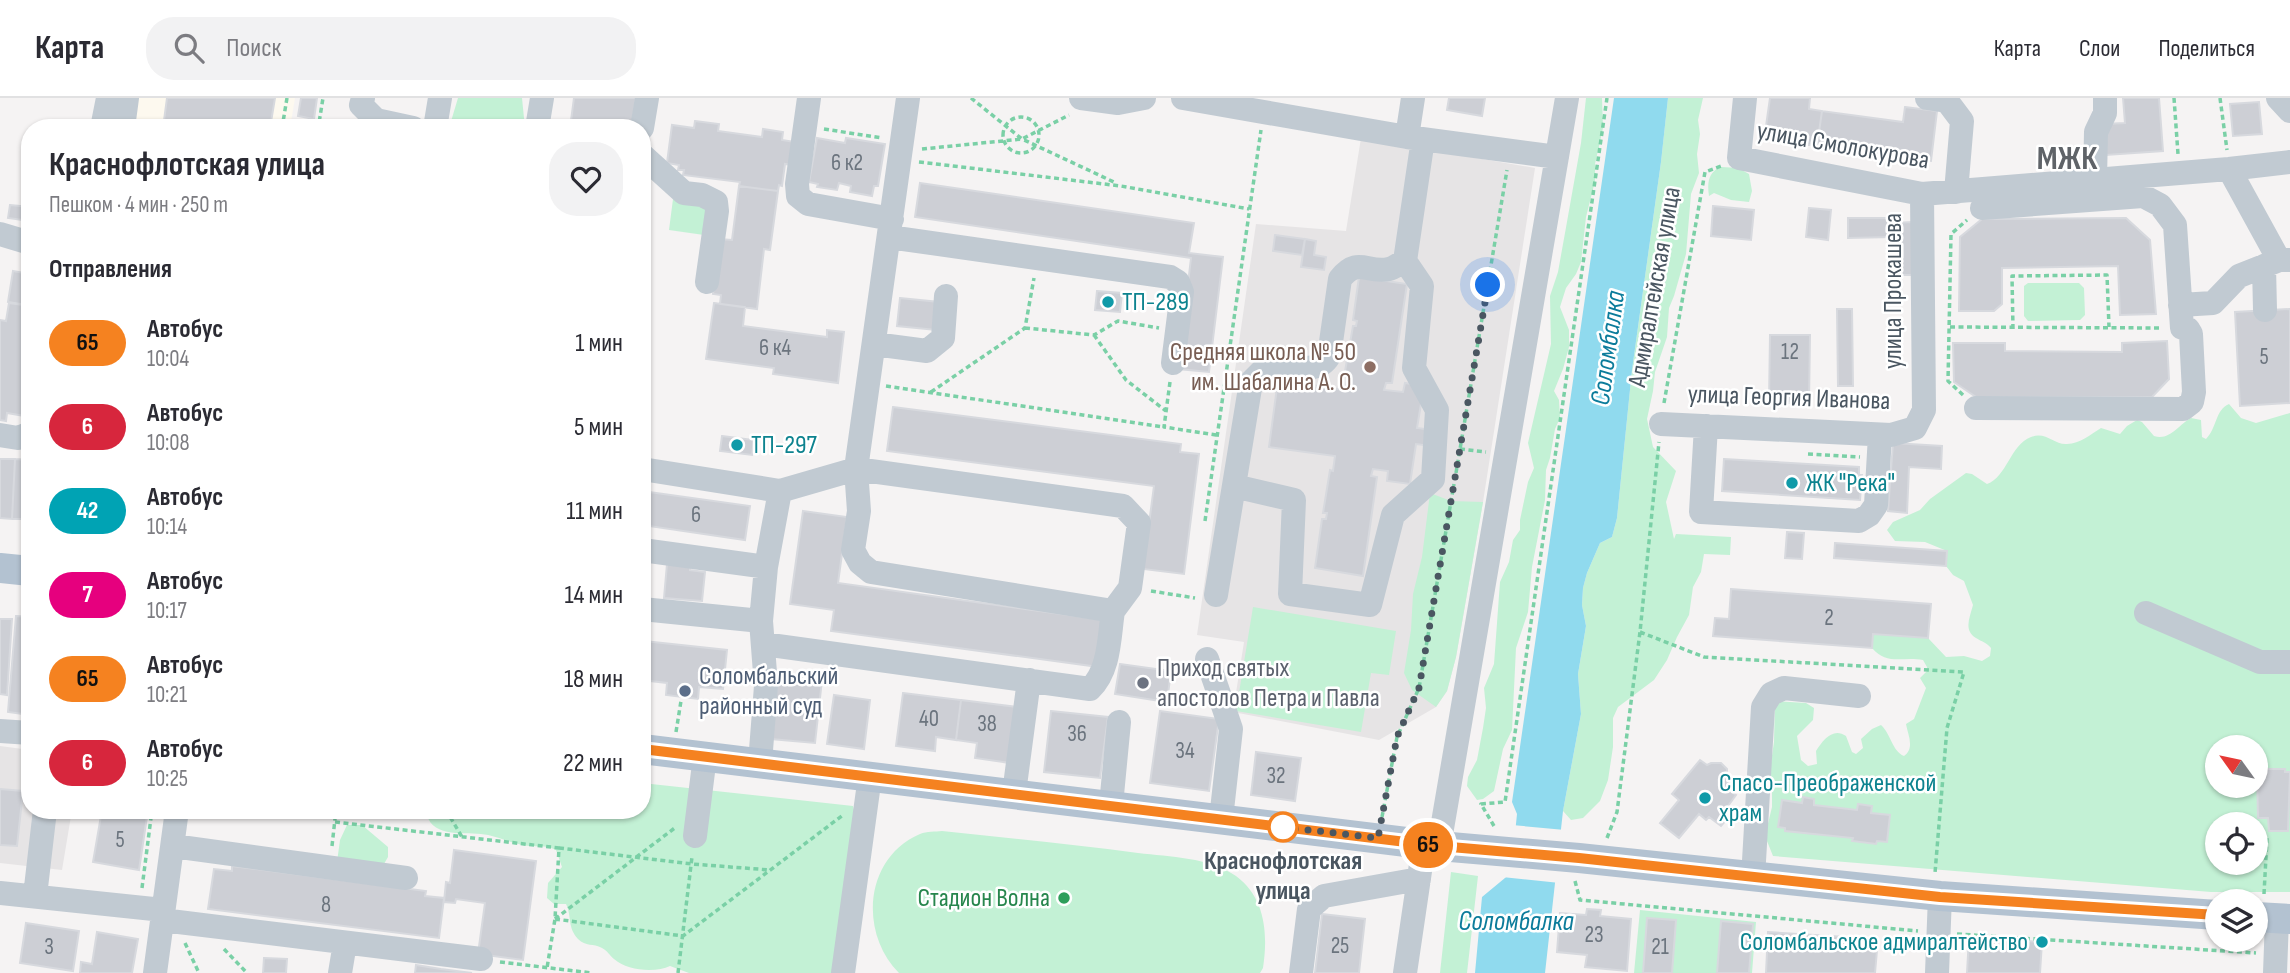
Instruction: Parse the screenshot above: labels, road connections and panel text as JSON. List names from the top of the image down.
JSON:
{
  "streets": {
    "street": ["улица Смолокурова", "улица Прокашева", "улица Георгия Иванова"],
    "path": ["Адмиралтейская улица"]
  },
  "crossings": [
    ["улица Смолокурова", "Адмиралтейская улица"],
    ["улица Смолокурова", "улица Прокашева"],
    ["Адмиралтейская улица", "улица Георгия Иванова"],
    ["улица Прокашева", "улица Георгия Иванова"]
  ],
  "districts": ["МЖК"],
  "water": ["Соломбалка"],
  "places": [
    "ТП-289",
    "Средняя школа № 50 им. Шабалина А. О.",
    "ТП-297",
    "ЖК \"Река\"",
    "Приход святых апостолов Петра и Павла",
    "Соломбальский районный суд",
    "Спасо-Преображенской храм",
    "Краснофлотская улица",
    "Стадион Волна",
    "Соломбальское адмиралтейство"
  ],
  "lines": ["bus line 65"],
  "house_numbers": [
    "6 к2",
    "6 к4",
    "12",
    "5",
    "6",
    "2",
    "40",
    "38",
    "36",
    "34",
    "32",
    "5",
    "8",
    "23",
    "25",
    "3",
    "21"
  ],
  "north": "top left",
  "page": {
    "header": "Карта",
    "search": "Поиск",
    "nav": ["Карта", "Слои", "Поделиться"],
    "on_map": "65",
    "heading": [
      ["Краснофлотская улица", "Пешком · 4 мин · 250 m"],
      "Отправления"
    ],
    "list": [
      {
        "mark": "65",
        "name": "Автобус",
        "note": "10:04",
        "value": "1 мин"
      },
      {
        "mark": "6",
        "name": "Автобус",
        "note": "10:08",
        "value": "5 мин"
      },
      {
        "mark": "42",
        "name": "Автобус",
        "note": "10:14",
        "value": "11 мин"
      },
      {
        "mark": "7",
        "name": "Автобус",
        "note": "10:17",
        "value": "14 мин"
      },
      {
        "mark": "65",
        "name": "Автобус",
        "note": "10:21",
        "value": "18 мин"
      },
      {
        "mark": "6",
        "name": "Автобус",
        "note": "10:25",
        "value": "22 мин"
      }
    ]
  }
}
